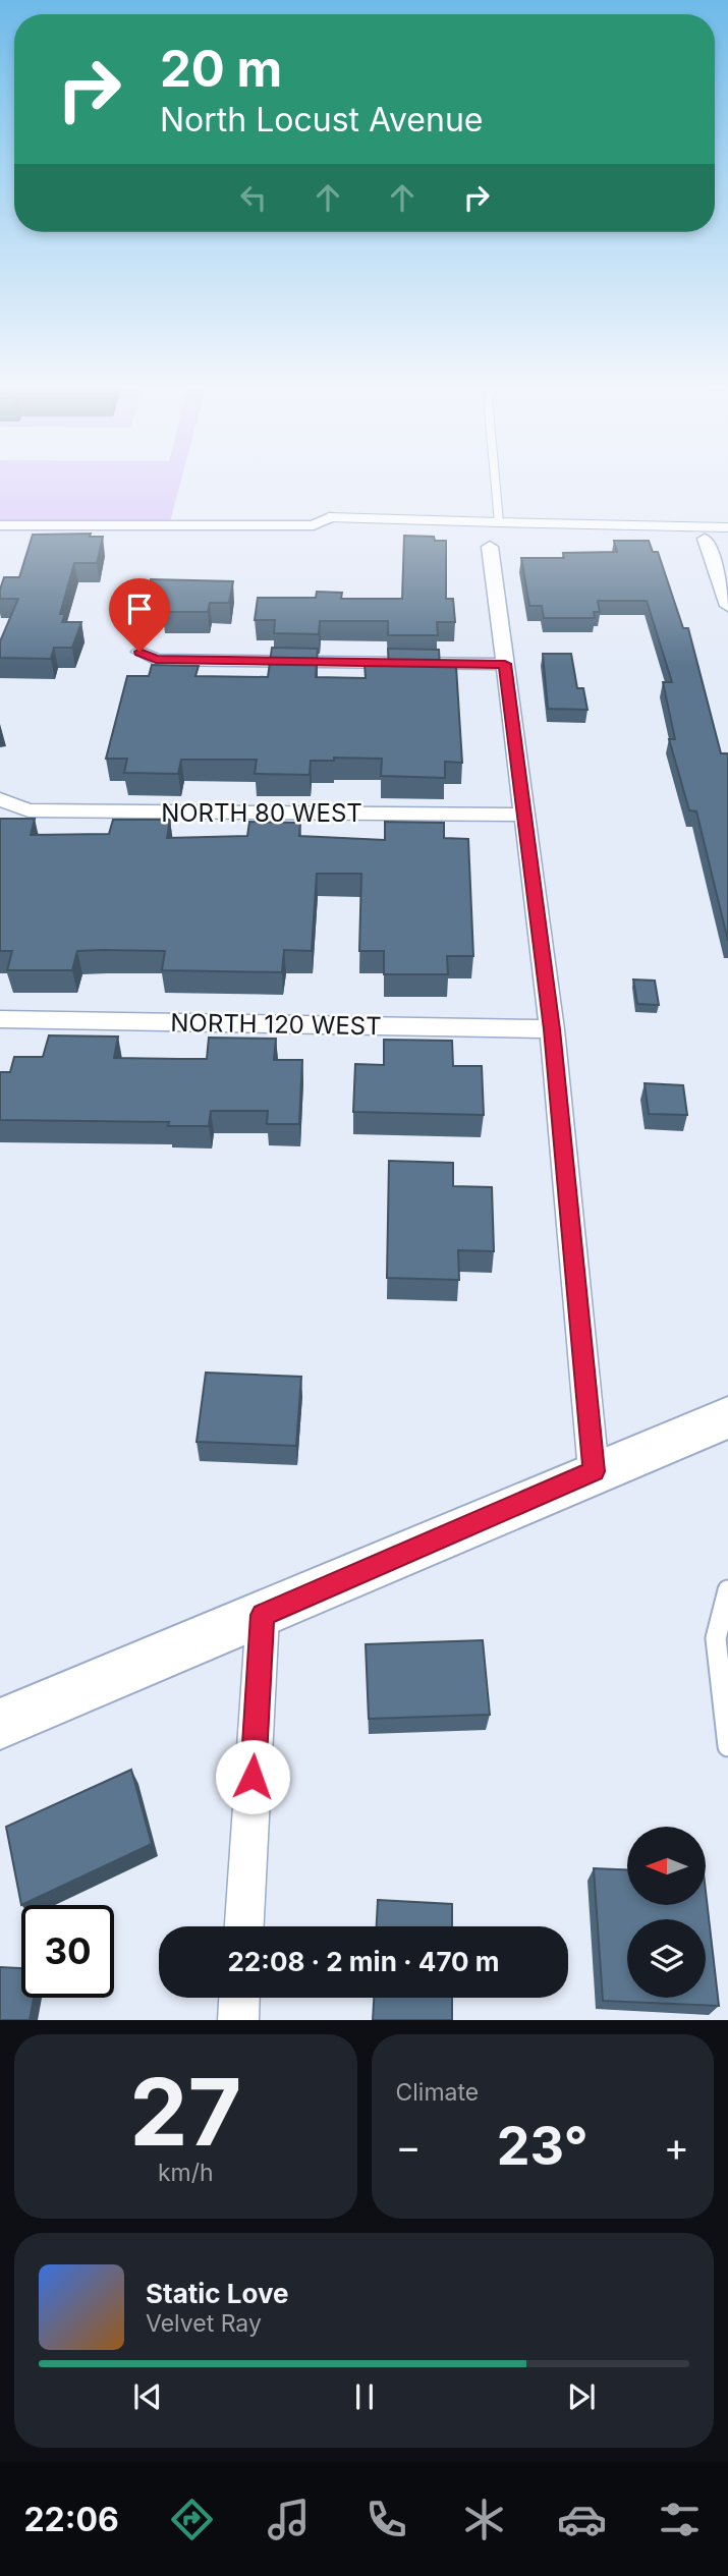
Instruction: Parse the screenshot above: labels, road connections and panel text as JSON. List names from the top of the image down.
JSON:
{
  "streets": {
    "street": ["NORTH 80 WEST", "NORTH 120 WEST"]
  },
  "north": "left",
  "page": {
    "turn": ["20 m", "North Locust Avenue"],
    "limit": "30",
    "trip": "22:08 · 2 min · 470 m",
    "tile": [
      ["27", "km/h"],
      "Climate"
    ],
    "heat": ["−", "23°", "+"],
    "song": ["Static Love", "Velvet Ray"],
    "tabs": "22:06"
  }
}
